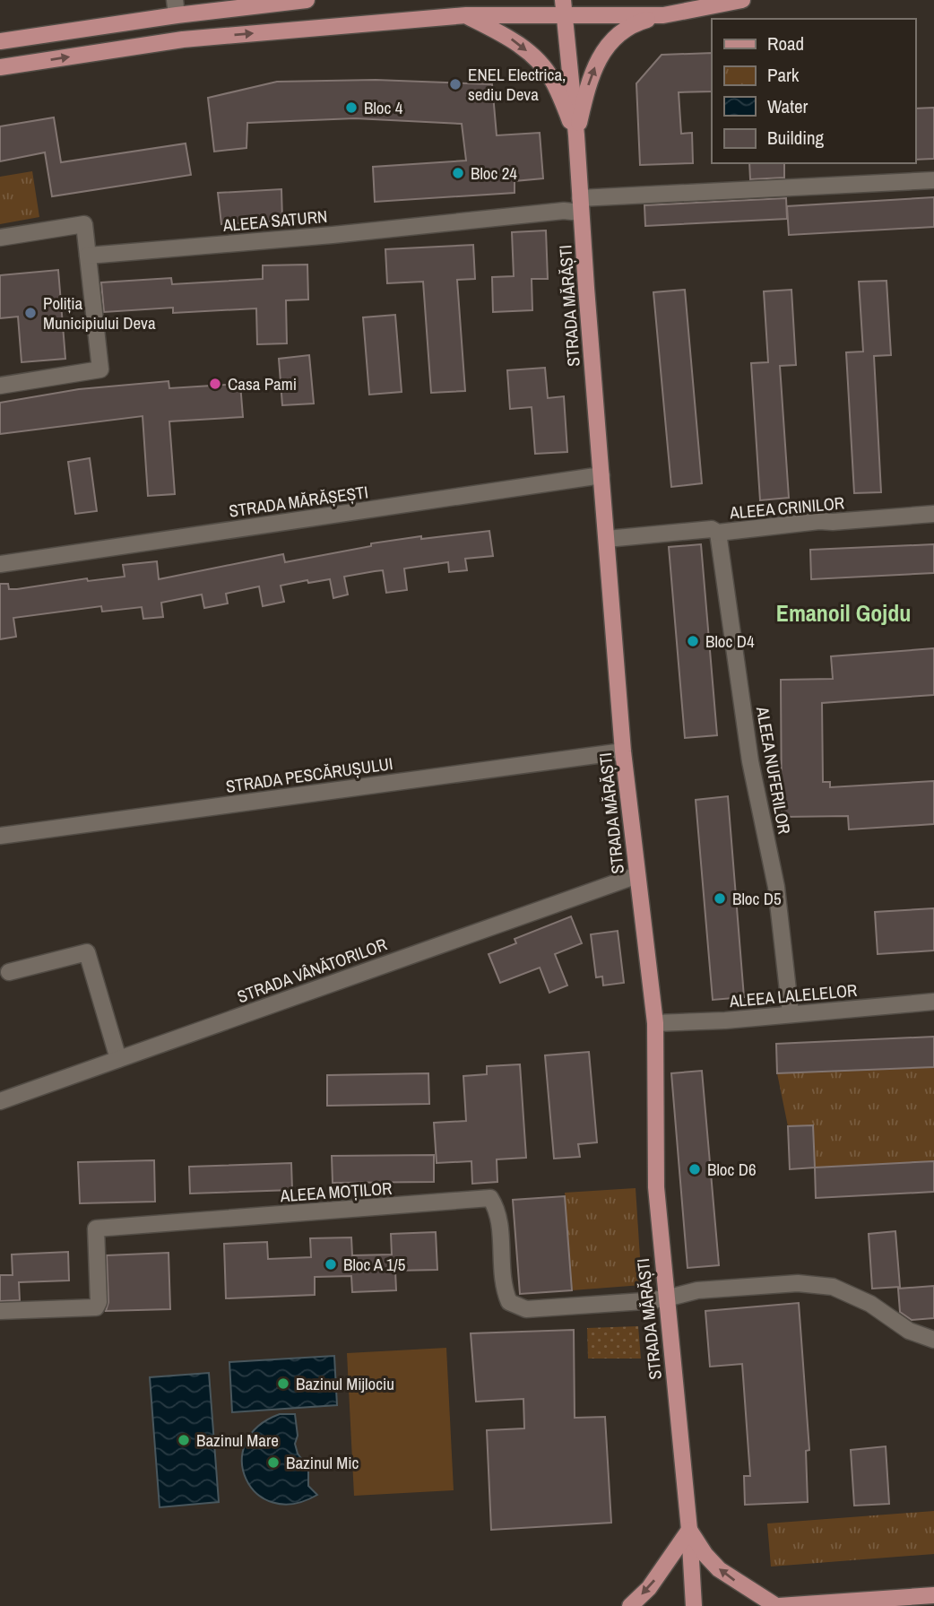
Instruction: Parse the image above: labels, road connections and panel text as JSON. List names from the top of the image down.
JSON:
{
  "streets": {
    "main road": ["STRADA MĂRĂȘTI"],
    "street": [
      "ALEEA SATURN",
      "STRADA MĂRĂȘEȘTI",
      "ALEEA CRINILOR",
      "ALEEA NUFERILOR",
      "STRADA PESCĂRUȘULUI",
      "STRADA VÂNĂTORILOR",
      "ALEEA LALELELOR",
      "ALEEA MOȚILOR"
    ]
  },
  "crossings": [
    ["ALEEA SATURN", "STRADA MĂRĂȘTI"],
    ["STRADA MĂRĂȘTI", "STRADA MĂRĂȘEȘTI"],
    ["STRADA MĂRĂȘTI", "ALEEA CRINILOR"],
    ["STRADA MĂRĂȘTI", "STRADA PESCĂRUȘULUI"],
    ["STRADA MĂRĂȘTI", "STRADA VÂNĂTORILOR"],
    ["STRADA MĂRĂȘTI", "ALEEA LALELELOR"],
    ["STRADA MĂRĂȘTI", "ALEEA MOȚILOR"],
    ["ALEEA CRINILOR", "ALEEA NUFERILOR"],
    ["ALEEA NUFERILOR", "ALEEA LALELELOR"]
  ],
  "districts": ["Emanoil Gojdu"],
  "places": [
    "ENEL Electrica, sediu Deva",
    "Bloc 4",
    "Bloc 24",
    "Poliția Municipiului Deva",
    "Casa Pami",
    "Bloc D4",
    "Bloc D5",
    "Bloc D6",
    "Bloc A 1/5",
    "Bazinul Mijlociu",
    "Bazinul Mare",
    "Bazinul Mic"
  ],
  "legend": [
    "Road",
    "Park",
    "Water",
    "Building"
  ]
}
